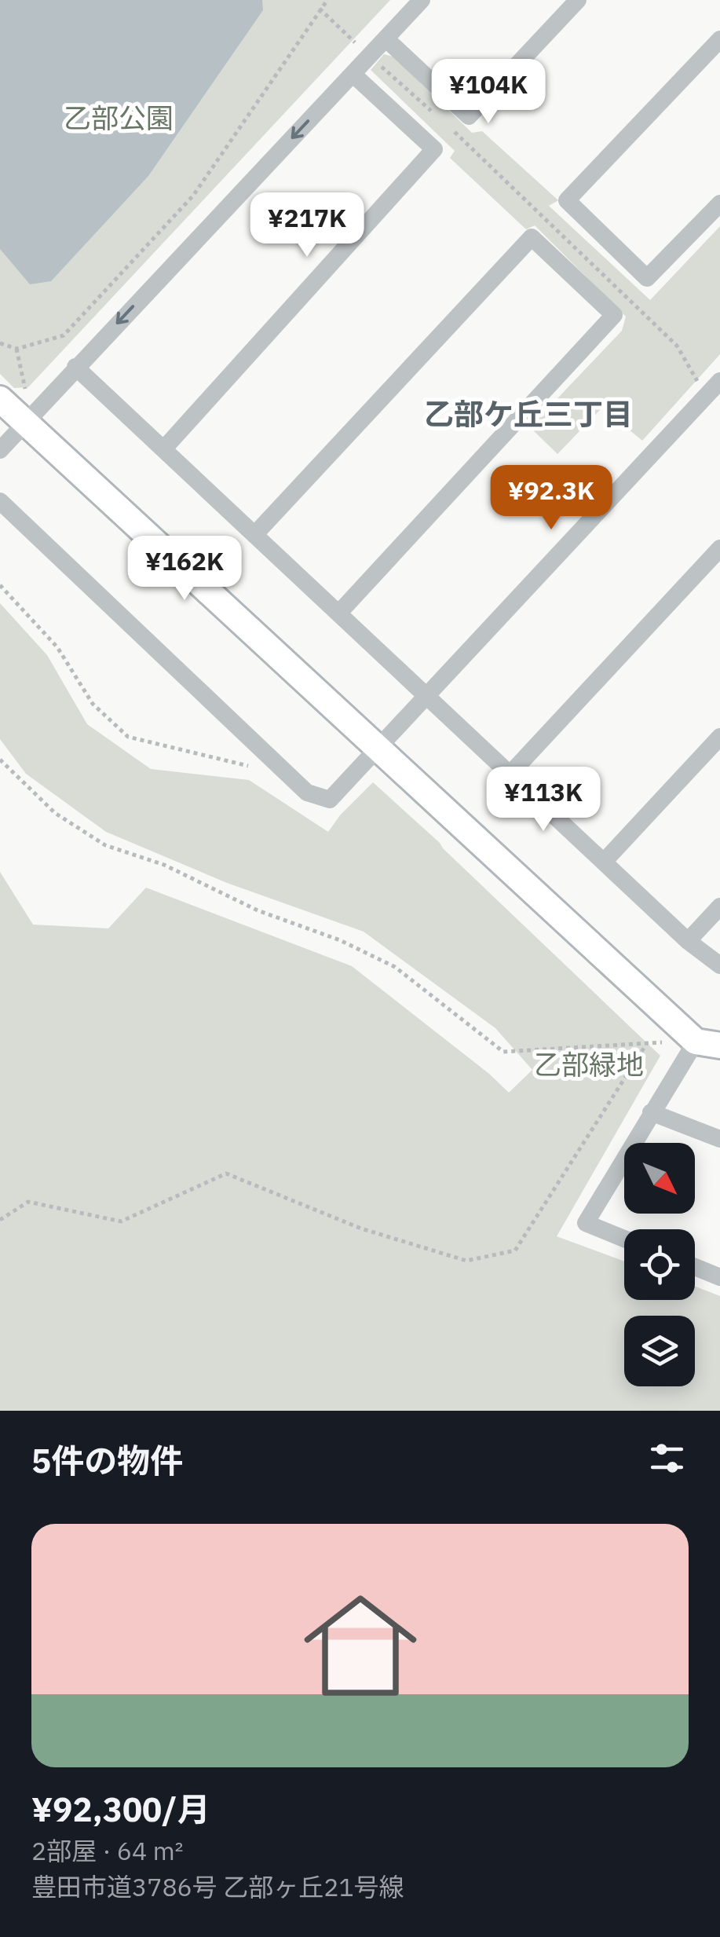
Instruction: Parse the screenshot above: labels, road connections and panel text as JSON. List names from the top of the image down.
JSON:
{
  "districts": ["乙部ケ丘三丁目"],
  "parks": ["乙部公園", "乙部緑地"],
  "north": "bottom right",
  "page": {
    "price": [
      "¥104K",
      "¥217K",
      "¥92.3K",
      "¥162K",
      "¥113K"
    ],
    "heading": "5件の物件",
    "list": [
      {
        "name": "¥92,300/月",
        "note": "2部屋 · 64 m² · 豊田市道3786号 乙部ヶ丘21号線"
      }
    ]
  }
}
